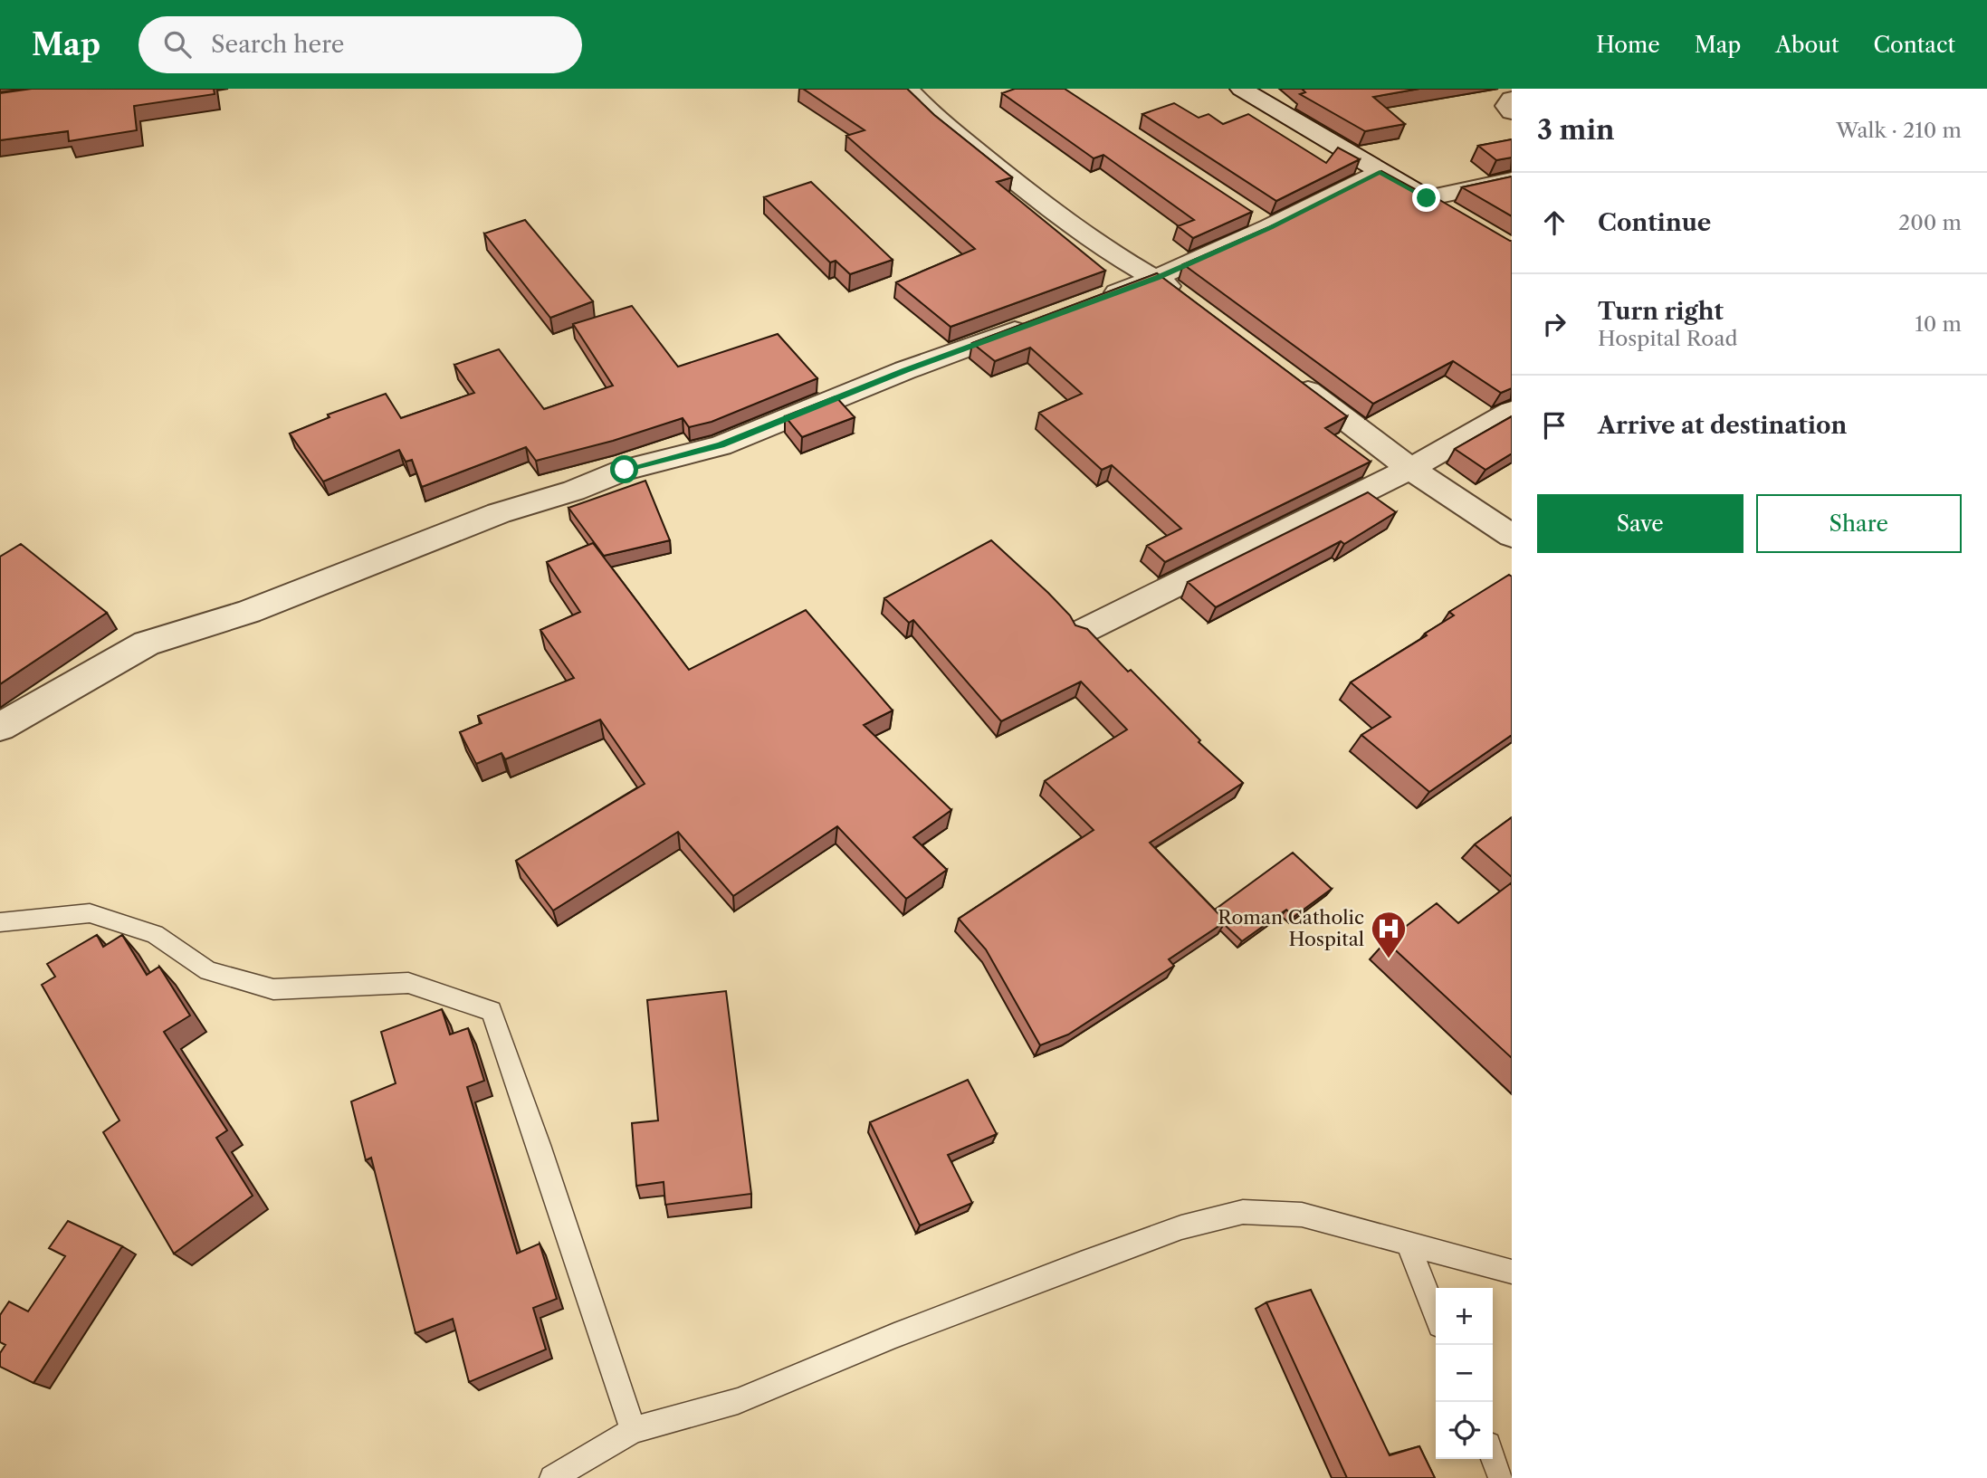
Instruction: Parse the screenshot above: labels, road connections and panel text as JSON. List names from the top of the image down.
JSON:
{
  "places": {
    "hospital": ["Roman Catholic Hospital"]
  },
  "page": {
    "header": "Map",
    "search": "Search here",
    "nav": [
      "Home",
      "Map",
      "About",
      "Contact"
    ],
    "heading": ["3 min", "Walk · 210 m"],
    "list": [
      ["Continue", "200 m"],
      ["Turn right", "Hospital Road", "10 m"],
      "Arrive at destination"
    ],
    "buttons": ["Save", "Share"],
    "map_buttons": ["+", "−"]
  }
}
